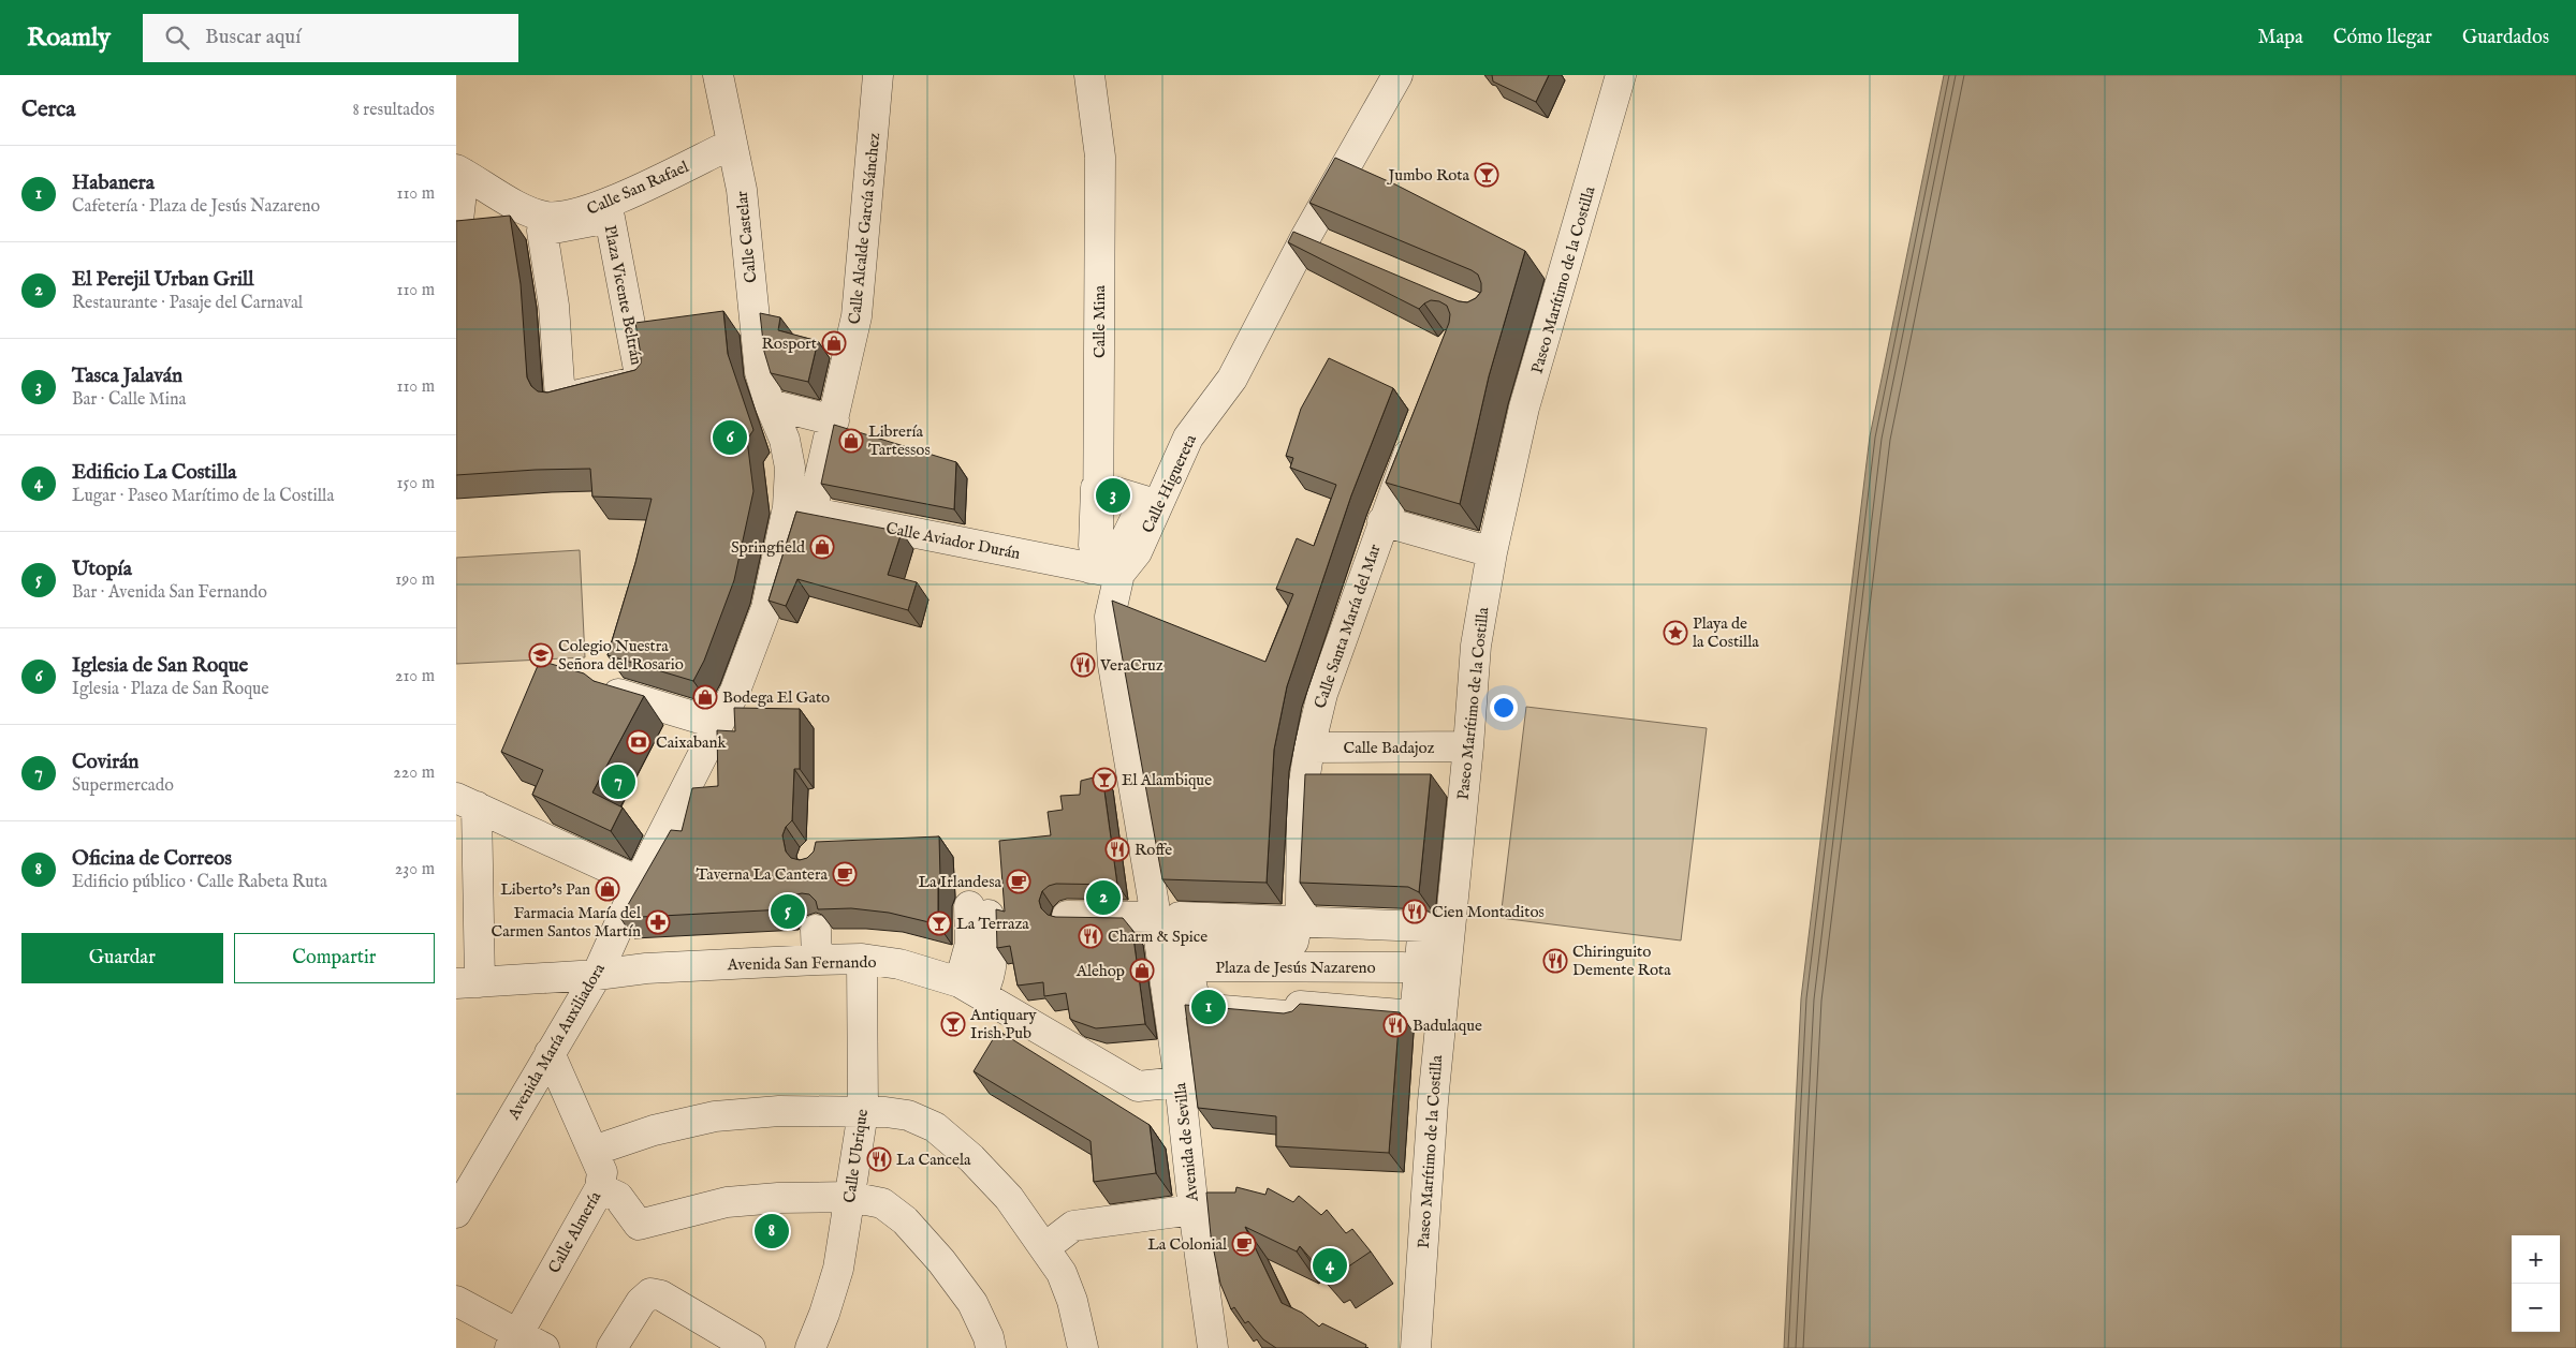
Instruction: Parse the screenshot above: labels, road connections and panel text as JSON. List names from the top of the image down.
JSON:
{
  "streets": {
    "street": [
      "Calle San Rafael",
      "Calle Alcalde García Sánchez",
      "Calle Castelar",
      "Paseo Marítimo de la Costilla",
      "Plaza Vicente Beltrán",
      "Calle Mina",
      "Calle Higuereta",
      "Calle Aviador Durán",
      "Calle Santa María del Mar",
      "Calle Badajoz",
      "Avenida San Fernando",
      "Plaza de Jesús Nazareno",
      "Avenida María Auxiliadora",
      "Avenida de Sevilla",
      "Calle Ubrique",
      "Calle Almería"
    ]
  },
  "crossings": [
    ["Calle San Rafael", "Calle Castelar"],
    ["Calle San Rafael", "Plaza Vicente Beltrán"],
    ["Calle Castelar", "Calle Aviador Durán"],
    ["Calle Castelar", "Avenida María Auxiliadora"],
    ["Paseo Marítimo de la Costilla", "Calle Badajoz"],
    ["Calle Mina", "Calle Aviador Durán"],
    ["Calle Higuereta", "Calle Aviador Durán"],
    ["Calle Aviador Durán", "Avenida María Auxiliadora"],
    ["Calle Santa María del Mar", "Calle Badajoz"],
    ["Avenida San Fernando", "Avenida María Auxiliadora"],
    ["Avenida San Fernando", "Avenida de Sevilla"],
    ["Avenida San Fernando", "Calle Ubrique"],
    ["Plaza de Jesús Nazareno", "Avenida de Sevilla"],
    ["Avenida María Auxiliadora", "Calle Almería"]
  ],
  "places": {
    "bar": [
      "Jumbo Rota",
      "El Alambique",
      "La Terraza",
      "Antiquary Irish Pub"
    ],
    "shop": [
      "Rosport",
      "Librería Tartessos",
      "Springfield",
      "Bodega El Gato",
      "Liberto's Pan",
      "Alehop"
    ],
    "place": ["Playa de la Costilla"],
    "school or university": ["Colegio Nuestra Señora del Rosario"],
    "restaurant": [
      "VeraCruz",
      "Roffe",
      "Cien Montaditos",
      "Charm & Spice",
      "Chiringuito Demente Rota",
      "Badulaque",
      "La Cancela"
    ],
    "bank": ["Caixabank"],
    "cafe": ["Taverna La Cantera", "La Irlandesa", "La Colonial"],
    "pharmacy": ["Farmacia María del Carmen Santos Martín"]
  },
  "page": {
    "header": "Roamly",
    "search": "Buscar aquí",
    "nav": ["Mapa", "Cómo llegar", "Guardados"],
    "heading": ["Cerca", "8 resultados"],
    "list": [
      {
        "mark": "1",
        "name": "Habanera",
        "note": "Cafetería · Plaza de Jesús Nazareno",
        "value": "110 m"
      },
      {
        "mark": "2",
        "name": "El Perejil Urban Grill",
        "note": "Restaurante · Pasaje del Carnaval",
        "value": "110 m"
      },
      {
        "mark": "3",
        "name": "Tasca Jalaván",
        "note": "Bar · Calle Mina",
        "value": "110 m"
      },
      {
        "mark": "4",
        "name": "Edificio La Costilla",
        "note": "Lugar · Paseo Marítimo de la Costilla",
        "value": "150 m"
      },
      {
        "mark": "5",
        "name": "Utopía",
        "note": "Bar · Avenida San Fernando",
        "value": "190 m"
      },
      {
        "mark": "6",
        "name": "Iglesia de San Roque",
        "note": "Iglesia · Plaza de San Roque",
        "value": "210 m"
      },
      {
        "mark": "7",
        "name": "Covirán",
        "note": "Supermercado",
        "value": "220 m"
      },
      {
        "mark": "8",
        "name": "Oficina de Correos",
        "note": "Edificio público · Calle Rabeta Ruta",
        "value": "230 m"
      }
    ],
    "pins": [
      "6",
      "3",
      "7",
      "2",
      "5",
      "1",
      "8",
      "4"
    ],
    "buttons": ["Guardar", "Compartir"],
    "map_buttons": ["+", "−"]
  }
}
